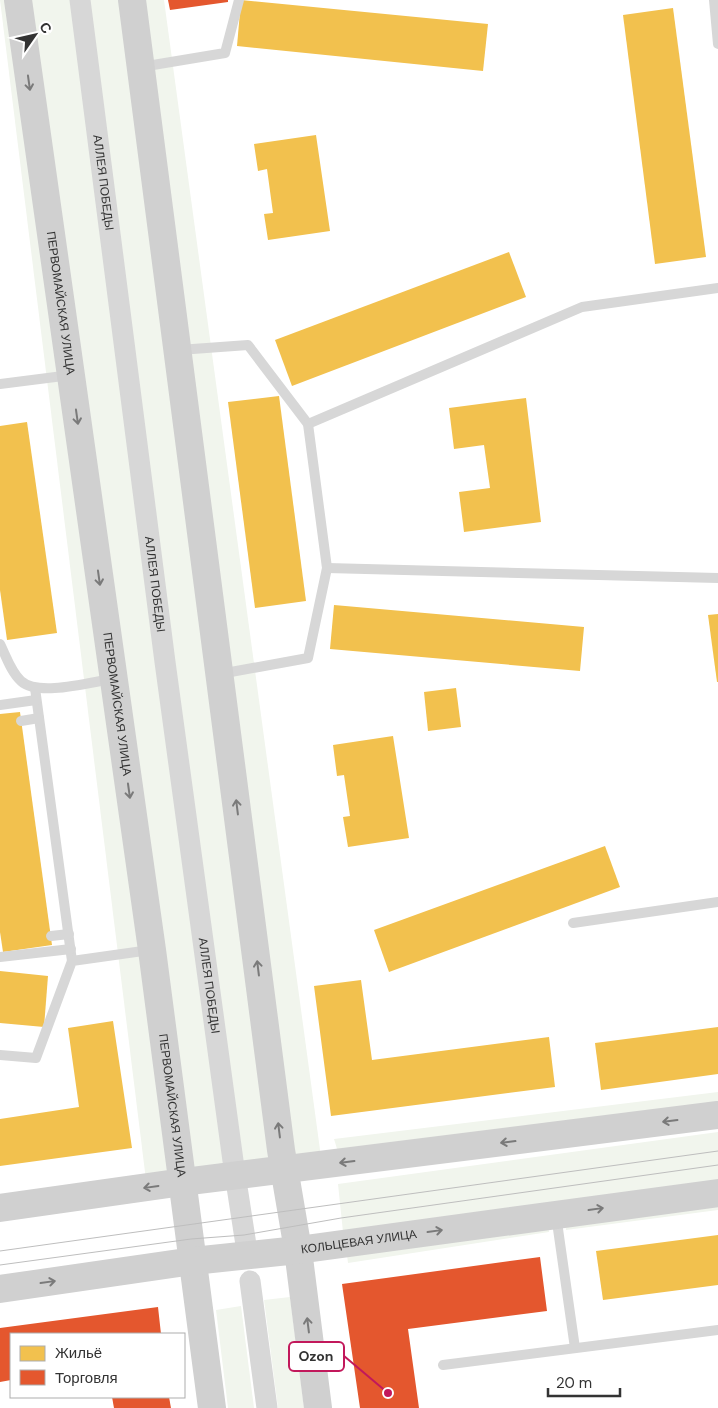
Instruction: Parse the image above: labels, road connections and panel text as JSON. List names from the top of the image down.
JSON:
{
  "streets": {
    "street": ["АЛЛЕЯ ПОБЕДЫ", "ПЕРВОМАЙСКАЯ УЛИЦА", "КОЛЬЦЕВАЯ УЛИЦА"]
  },
  "crossings": [
    ["ПЕРВОМАЙСКАЯ УЛИЦА", "КОЛЬЦЕВАЯ УЛИЦА"]
  ],
  "places": ["Ozon"],
  "legend": ["Жильё", "Торговля"],
  "scale_bar": "20 m",
  "north": "top right"
}
